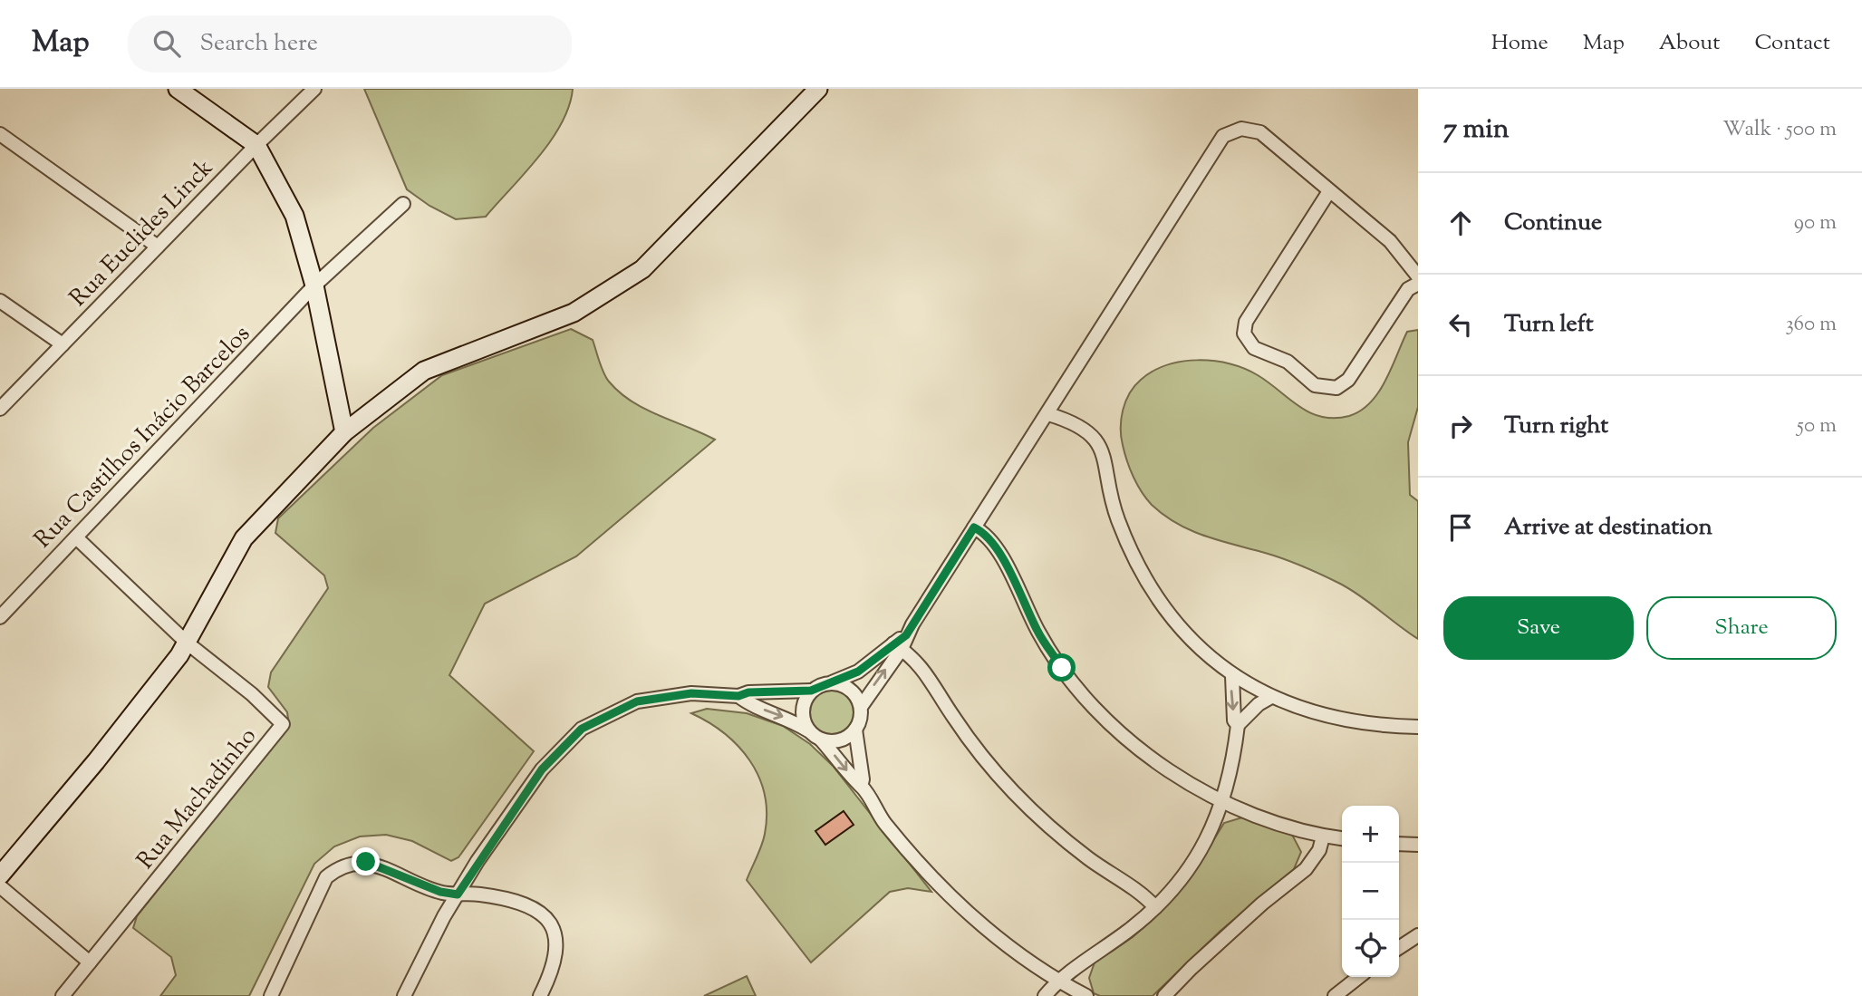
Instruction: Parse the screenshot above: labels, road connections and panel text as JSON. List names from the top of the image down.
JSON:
{
  "streets": {
    "street": ["Rua Euclides Linck", "Rua Castilhos Inácio Barcelos", "Rua Machadinho"]
  },
  "page": {
    "header": "Map",
    "search": "Search here",
    "nav": [
      "Home",
      "Map",
      "About",
      "Contact"
    ],
    "heading": ["7 min", "Walk · 500 m"],
    "list": [
      ["Continue", "90 m"],
      ["Turn left", "360 m"],
      ["Turn right", "50 m"],
      "Arrive at destination"
    ],
    "buttons": ["Save", "Share"],
    "map_buttons": ["+", "−"]
  }
}
